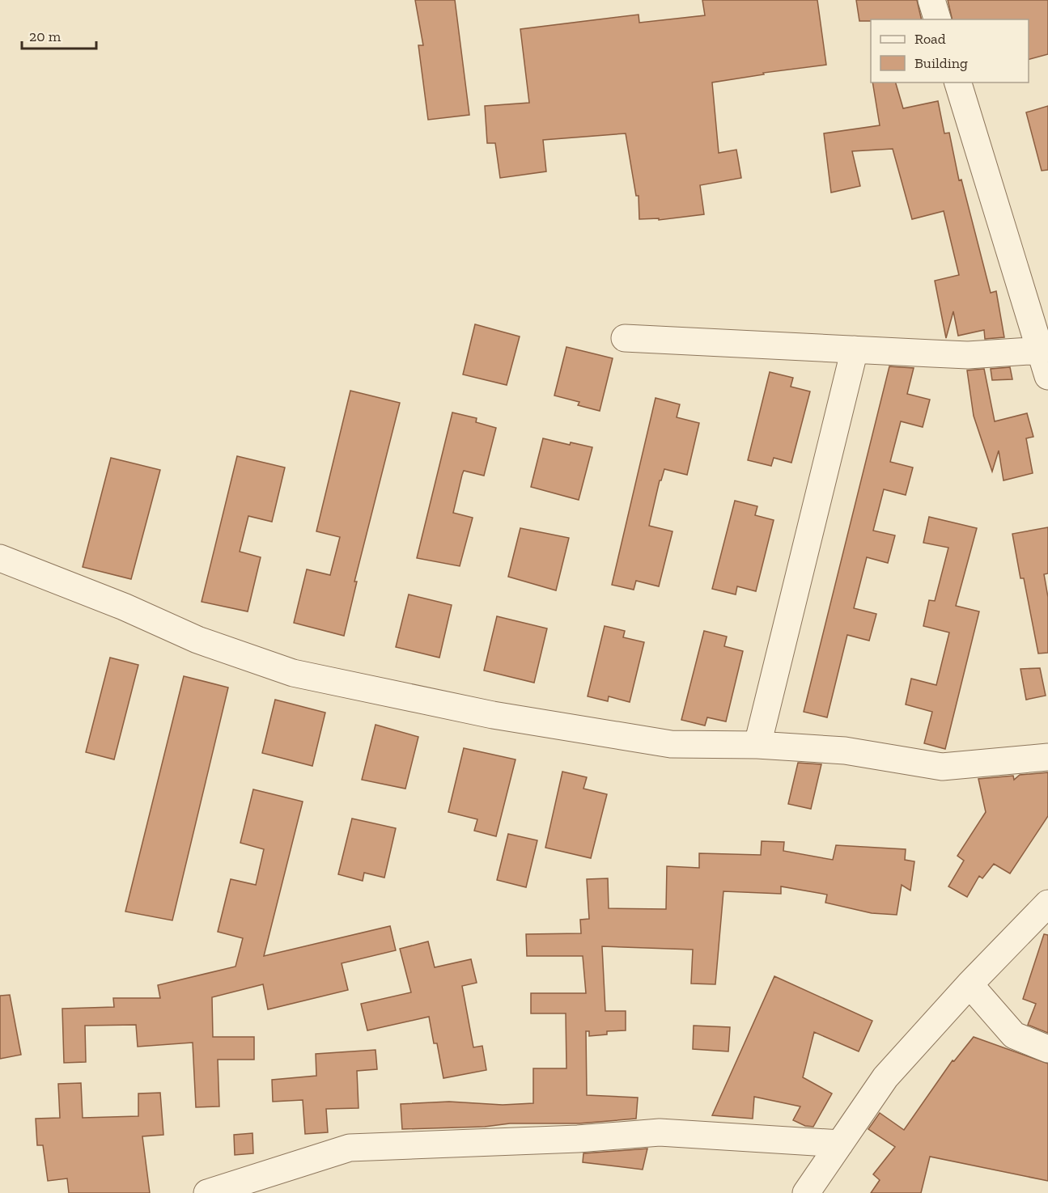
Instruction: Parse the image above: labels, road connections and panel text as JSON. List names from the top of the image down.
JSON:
{
  "legend": ["Road", "Building"],
  "scale_bar": "20 m"
}
